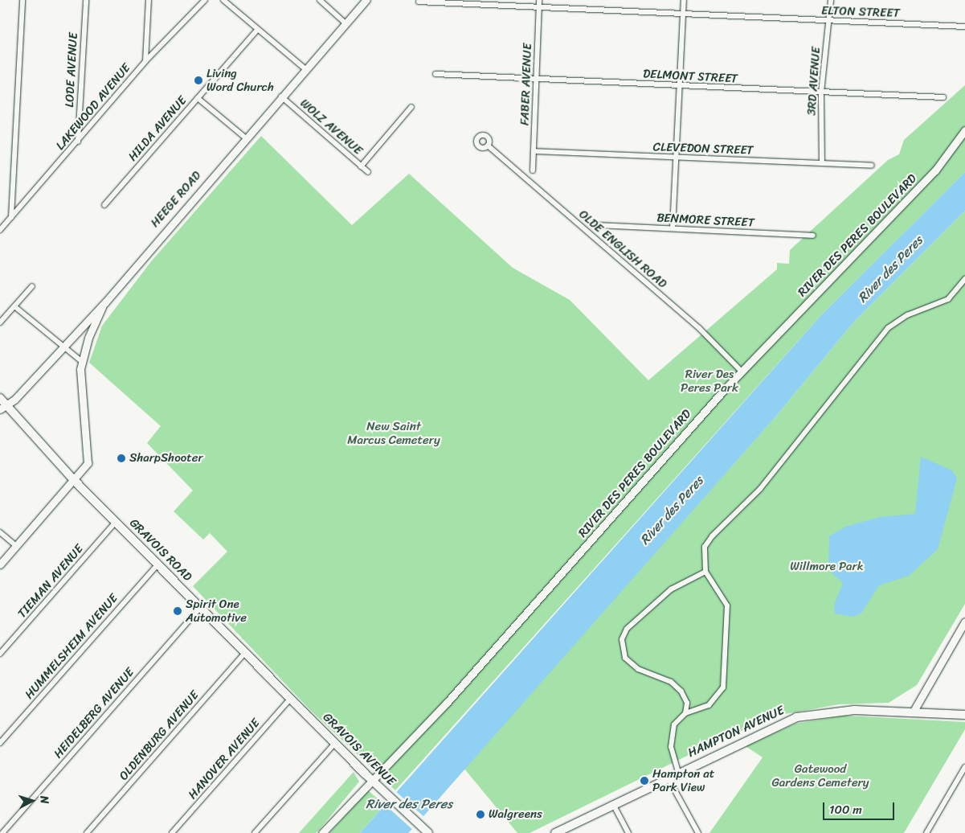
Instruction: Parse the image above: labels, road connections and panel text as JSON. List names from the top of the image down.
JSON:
{
  "streets": {
    "main road": [
      "HEEGE ROAD",
      "RIVER DES PERES BOULEVARD",
      "GRAVOIS ROAD",
      "HAMPTON AVENUE",
      "GRAVOIS AVENUE"
    ],
    "street": [
      "ELTON STREET",
      "LODE AVENUE",
      "DELMONT STREET",
      "3RD AVENUE",
      "FABER AVENUE",
      "LAKEWOOD AVENUE",
      "WOLZ AVENUE",
      "HILDA AVENUE",
      "CLEVEDON STREET",
      "BENMORE STREET",
      "OLDE ENGLISH ROAD",
      "TIEMAN AVENUE",
      "HUMMELSHEIM AVENUE",
      "HEIDELBERG AVENUE",
      "OLDENBURG AVENUE",
      "HANOVER AVENUE"
    ]
  },
  "crossings": [
    ["ELTON STREET", "3RD AVENUE"],
    ["ELTON STREET", "FABER AVENUE"],
    ["LODE AVENUE", "LAKEWOOD AVENUE"],
    ["DELMONT STREET", "3RD AVENUE"],
    ["DELMONT STREET", "FABER AVENUE"],
    ["3RD AVENUE", "CLEVEDON STREET"],
    ["FABER AVENUE", "CLEVEDON STREET"],
    ["WOLZ AVENUE", "HEEGE ROAD"],
    ["HEEGE ROAD", "GRAVOIS ROAD"],
    ["RIVER DES PERES BOULEVARD", "OLDE ENGLISH ROAD"],
    ["RIVER DES PERES BOULEVARD", "GRAVOIS AVENUE"],
    ["GRAVOIS ROAD", "TIEMAN AVENUE"],
    ["GRAVOIS ROAD", "HUMMELSHEIM AVENUE"],
    ["GRAVOIS ROAD", "HEIDELBERG AVENUE"],
    ["GRAVOIS ROAD", "OLDENBURG AVENUE"],
    ["GRAVOIS ROAD", "GRAVOIS AVENUE"],
    ["GRAVOIS ROAD", "HANOVER AVENUE"]
  ],
  "water": ["River des Peres"],
  "parks": [
    "River Des Peres Park",
    "New Saint Marcus Cemetery",
    "Willmore Park",
    "Gatewood Gardens Cemetery"
  ],
  "places": [
    "Living Word Church",
    "SharpShooter",
    "Spirit One Automotive",
    "Hampton at Park View",
    "Walgreens"
  ],
  "scale_bar": "100 m",
  "north": "right"
}
